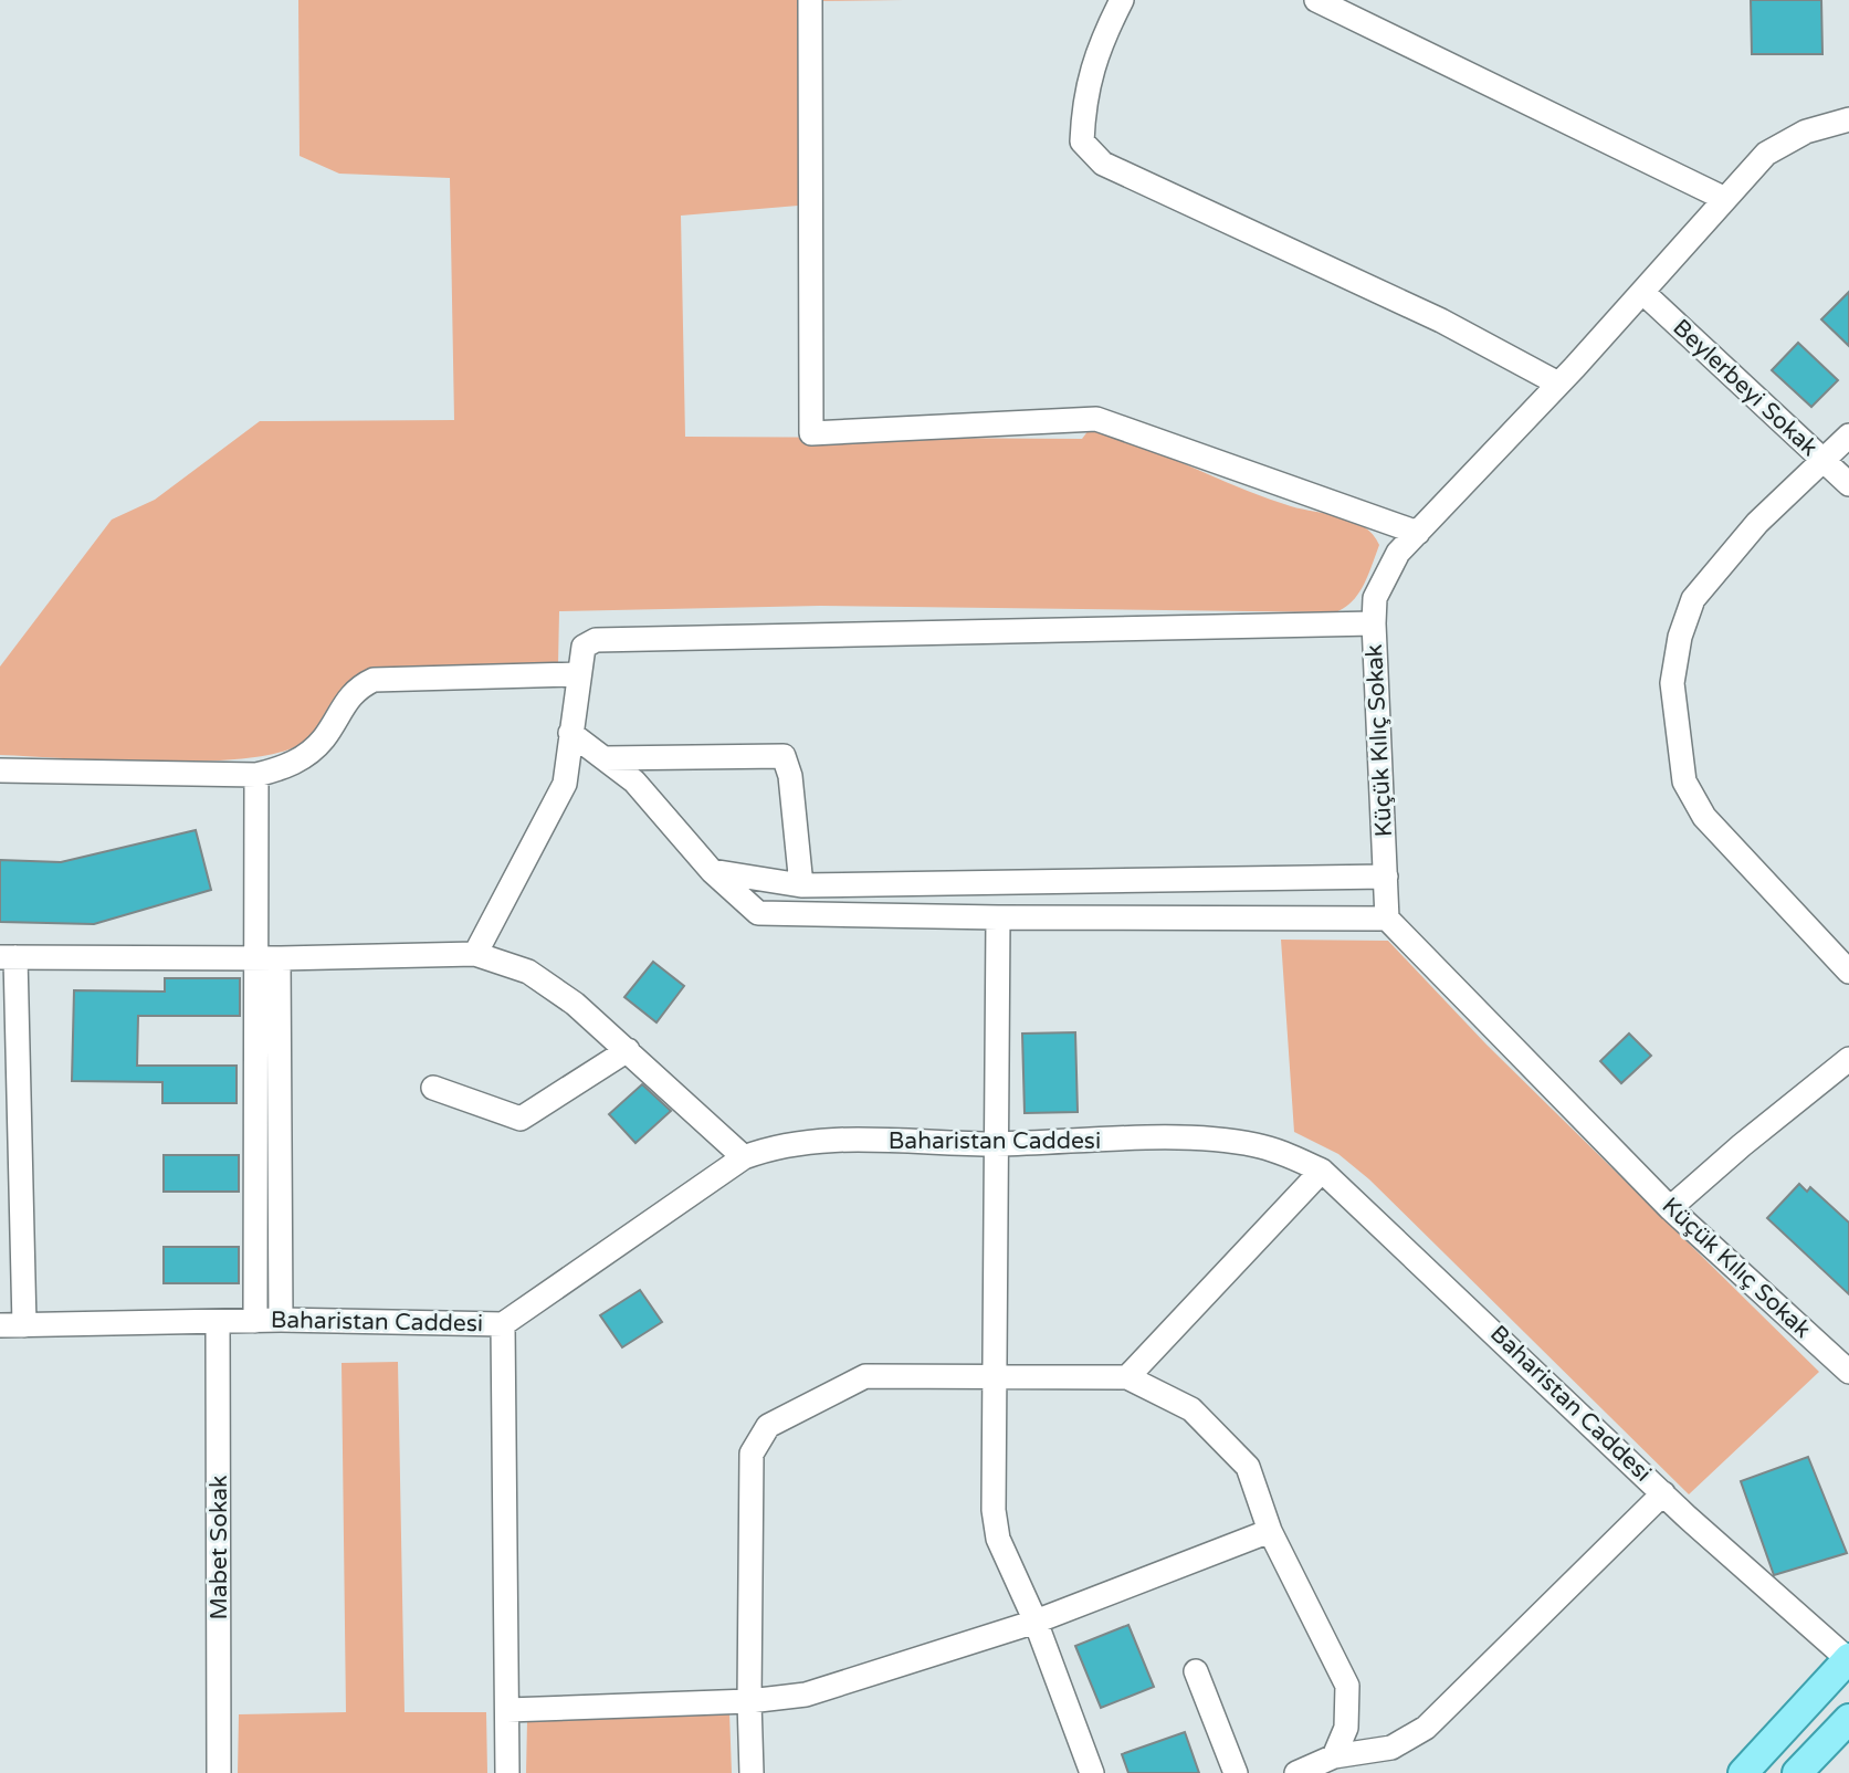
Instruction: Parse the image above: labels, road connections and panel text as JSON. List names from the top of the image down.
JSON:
{
  "streets": {
    "street": [
      "Beylerbeyi Sokak",
      "Küçük Kılıç Sokak",
      "Baharistan Caddesi",
      "Mabet Sokak"
    ]
  },
  "crossings": [
    ["Beylerbeyi Sokak", "Küçük Kılıç Sokak"],
    ["Baharistan Caddesi", "Mabet Sokak"]
  ]
}
